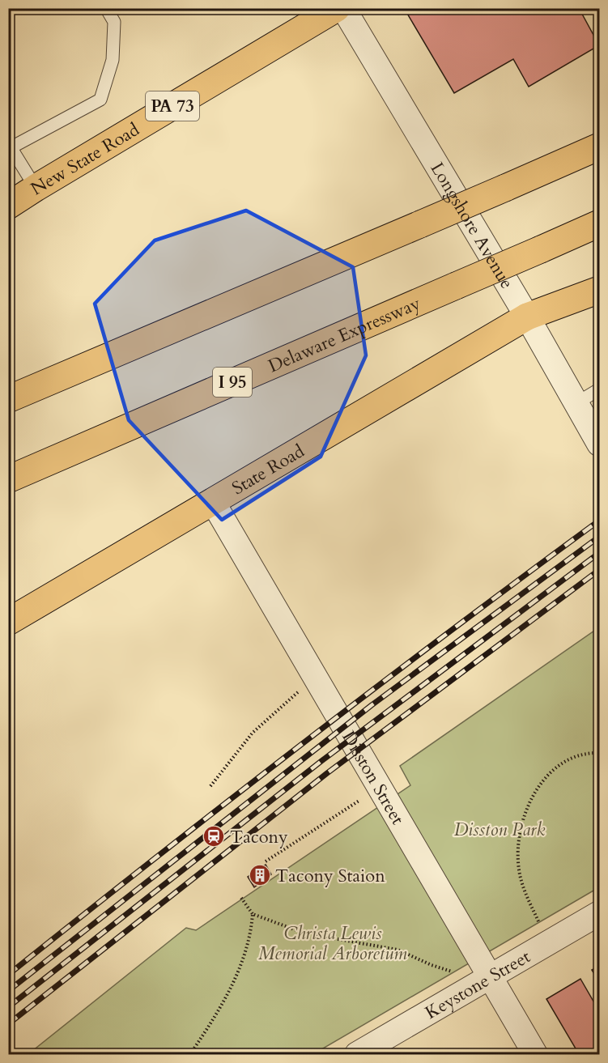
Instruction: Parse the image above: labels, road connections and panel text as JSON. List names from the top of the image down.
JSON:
{
  "streets": {
    "main road": [
      "PA 73",
      "New State Road",
      "Delaware Expressway",
      "I 95",
      "State Road"
    ],
    "street": ["Longshore Avenue", "Disston Street", "Keystone Street"]
  },
  "crossings": [
    ["Longshore Avenue", "State Road"],
    ["State Road", "Disston Street"],
    ["Disston Street", "Keystone Street"]
  ],
  "parks": ["Disston Park", "Christa Lewis Memorial Arboretum"],
  "places": {
    "station": ["Tacony"],
    "building": ["Tacony Staion"]
  }
}
